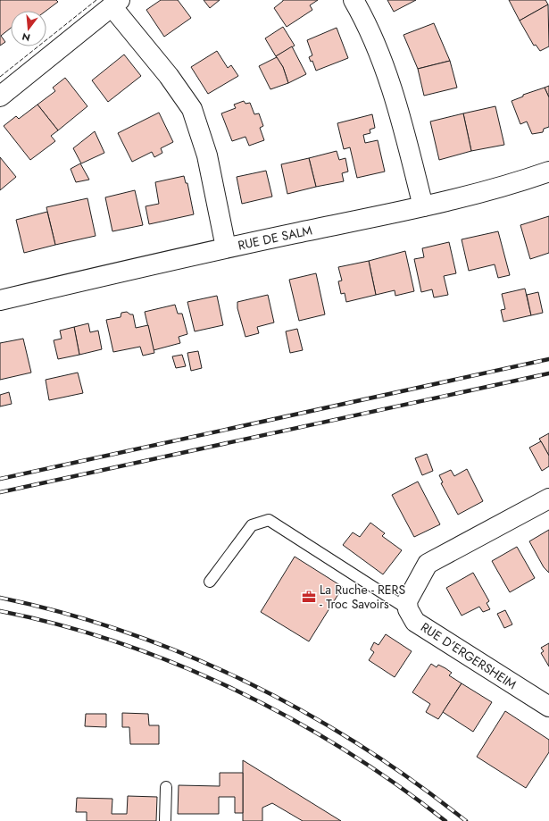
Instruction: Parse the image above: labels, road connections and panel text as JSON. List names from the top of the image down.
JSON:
{
  "streets": {
    "street": ["RUE DE SALM", "RUE D'ERGERSHEIM"]
  },
  "places": {
    "office": ["La Ruche - RERS - Troc Savoirs"]
  },
  "north": "bottom"
}
